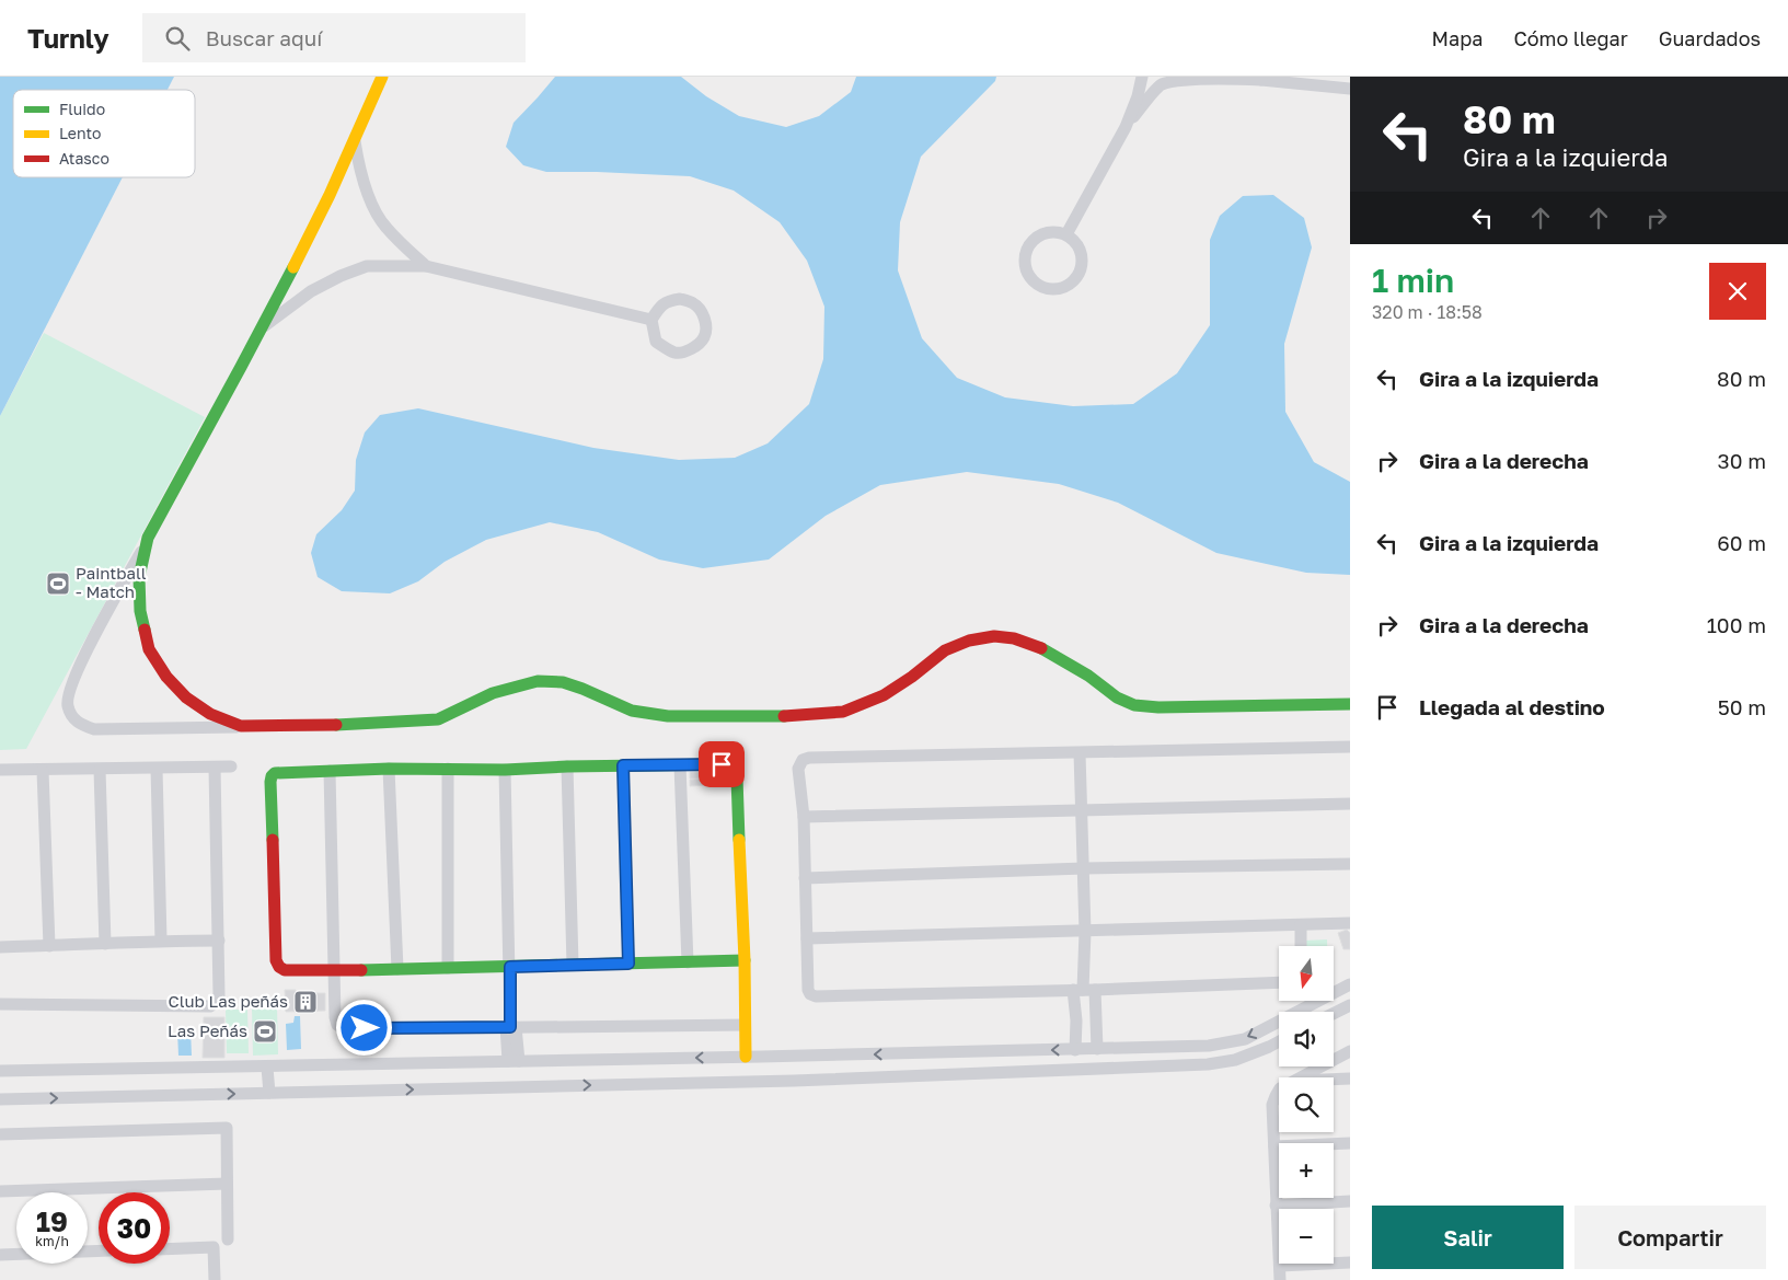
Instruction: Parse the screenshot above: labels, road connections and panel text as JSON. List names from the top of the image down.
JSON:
{
  "places": {
    "sports": ["Paintball - Match", "Las Peñás"],
    "building": ["Club Las peñás"]
  },
  "legend": ["Fluido", "Lento", "Atasco"],
  "north": "bottom",
  "page": {
    "header": "Turnly",
    "search": "Buscar aquí",
    "nav": ["Mapa", "Cómo llegar", "Guardados"],
    "turn": ["80 m", "Gira a la izquierda"],
    "heading": ["1 min", "320 m · 18:58"],
    "list": [
      {
        "name": "Gira a la izquierda",
        "value": "80 m"
      },
      {
        "name": "Gira a la derecha",
        "value": "30 m"
      },
      {
        "name": "Gira a la izquierda",
        "value": "60 m"
      },
      {
        "name": "Gira a la derecha",
        "value": "100 m"
      },
      {
        "name": "Llegada al destino",
        "value": "50 m"
      }
    ],
    "map_buttons": ["+", "−"],
    "speed": "19 km/h",
    "limit": "30",
    "buttons": ["Salir", "Compartir"]
  }
}
